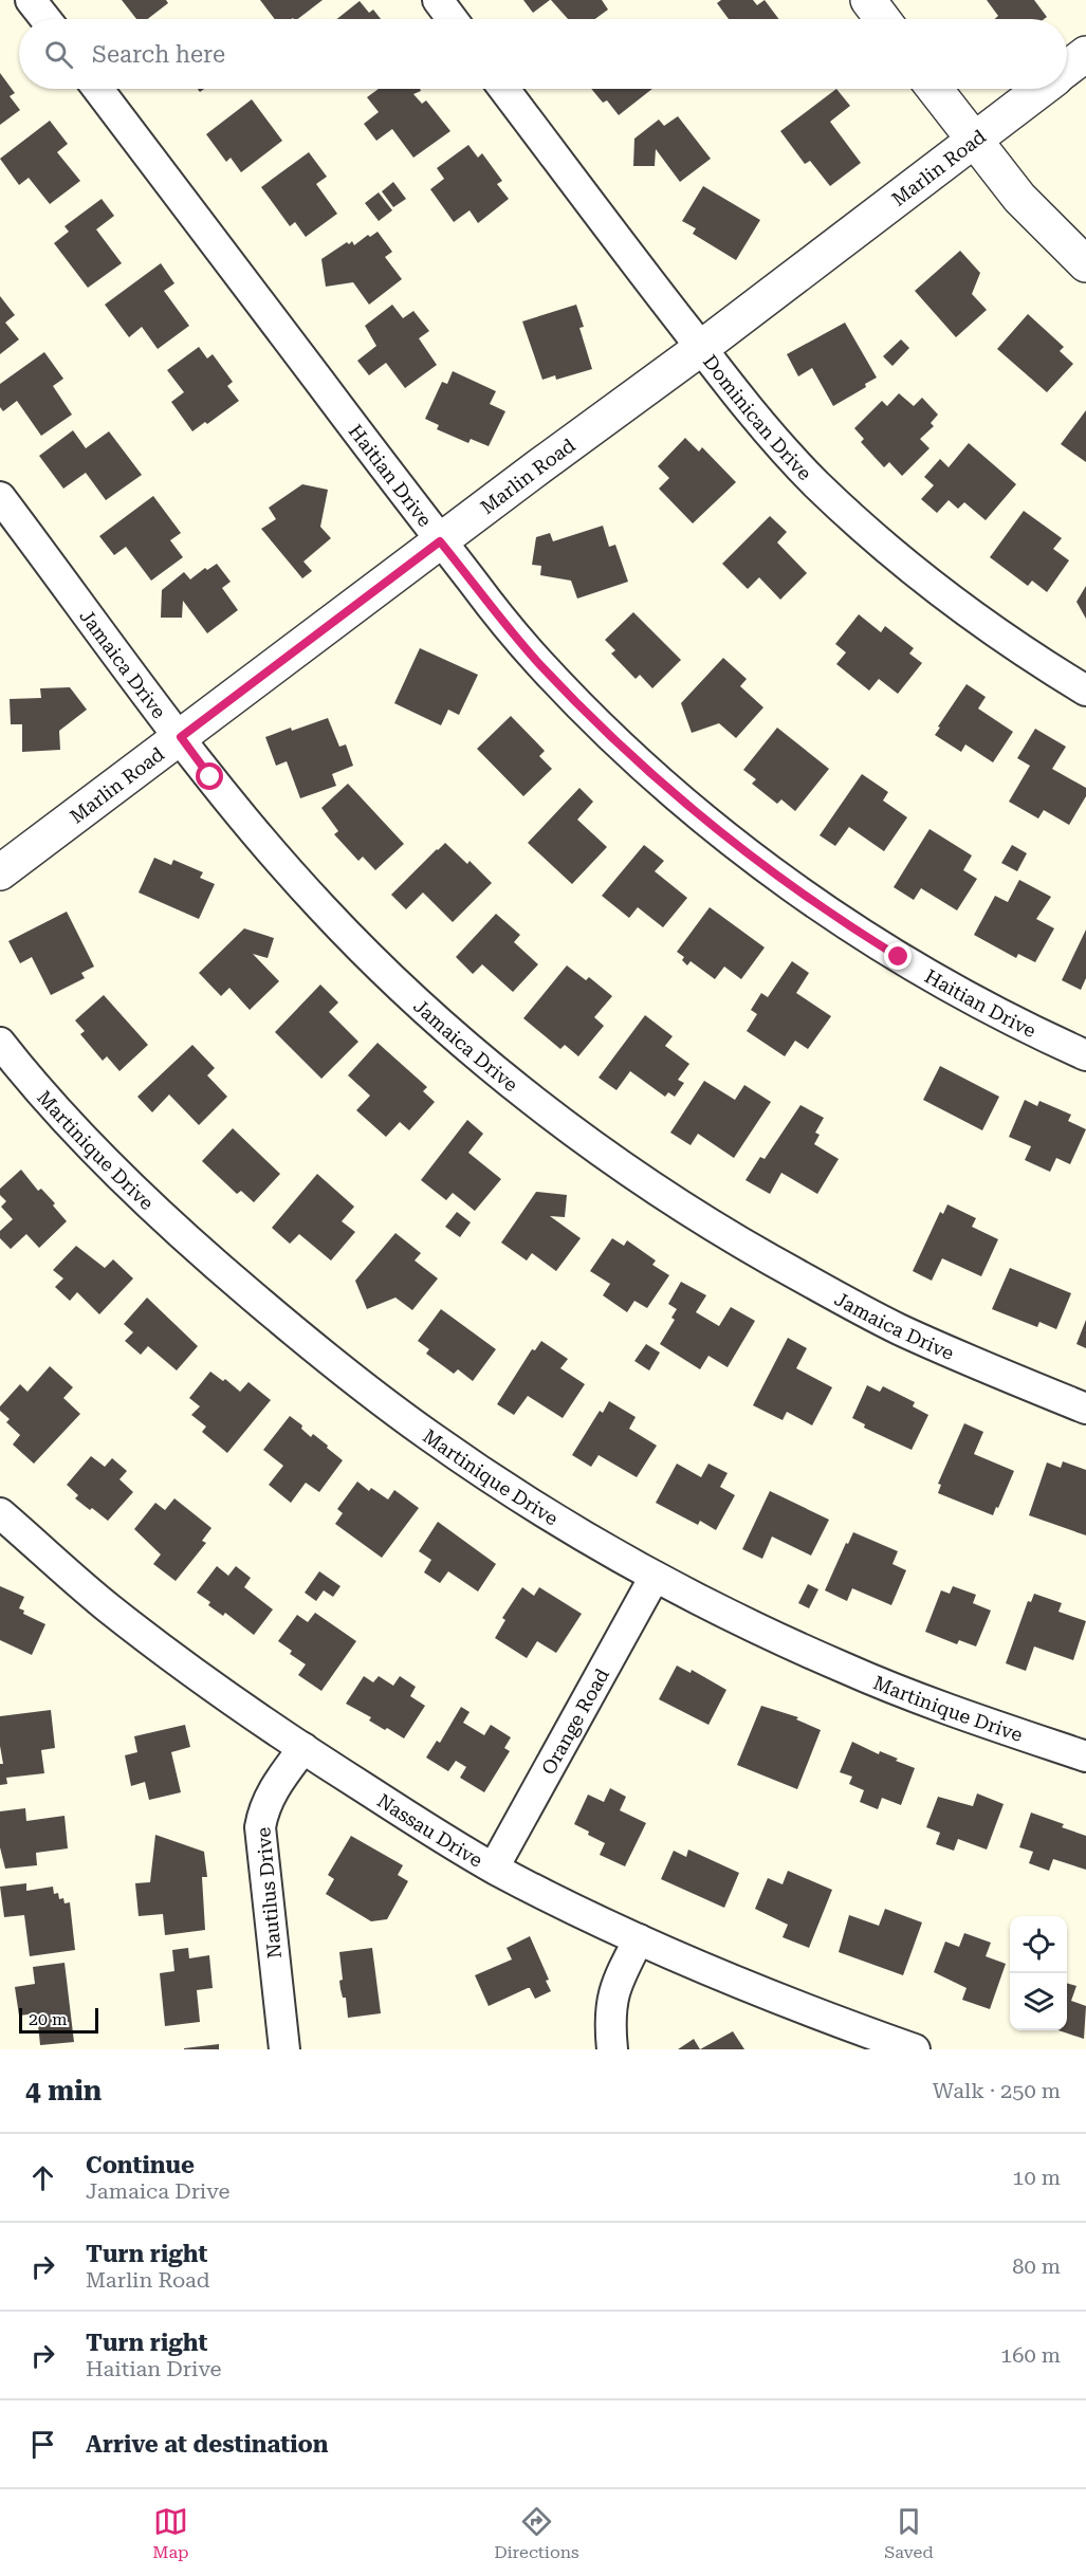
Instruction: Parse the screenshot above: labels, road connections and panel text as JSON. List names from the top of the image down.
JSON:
{
  "streets": {
    "street": [
      "Marlin Road",
      "Dominican Drive",
      "Haitian Drive",
      "Jamaica Drive",
      "Martinique Drive",
      "Orange Road",
      "Nassau Drive",
      "Nautilus Drive"
    ]
  },
  "crossings": [
    ["Marlin Road", "Dominican Drive"],
    ["Marlin Road", "Haitian Drive"],
    ["Marlin Road", "Jamaica Drive"],
    ["Martinique Drive", "Orange Road"],
    ["Orange Road", "Nassau Drive"],
    ["Nassau Drive", "Nautilus Drive"]
  ],
  "scale_bar": "20 m",
  "page": {
    "search": "Search here",
    "scale": "20 m",
    "heading": ["4 min", "Walk · 250 m"],
    "list": [
      ["Continue", "Jamaica Drive", "10 m"],
      ["Turn right", "Marlin Road", "80 m"],
      ["Turn right", "Haitian Drive", "160 m"],
      "Arrive at destination"
    ],
    "nav": ["Map", "Directions", "Saved"]
  }
}
